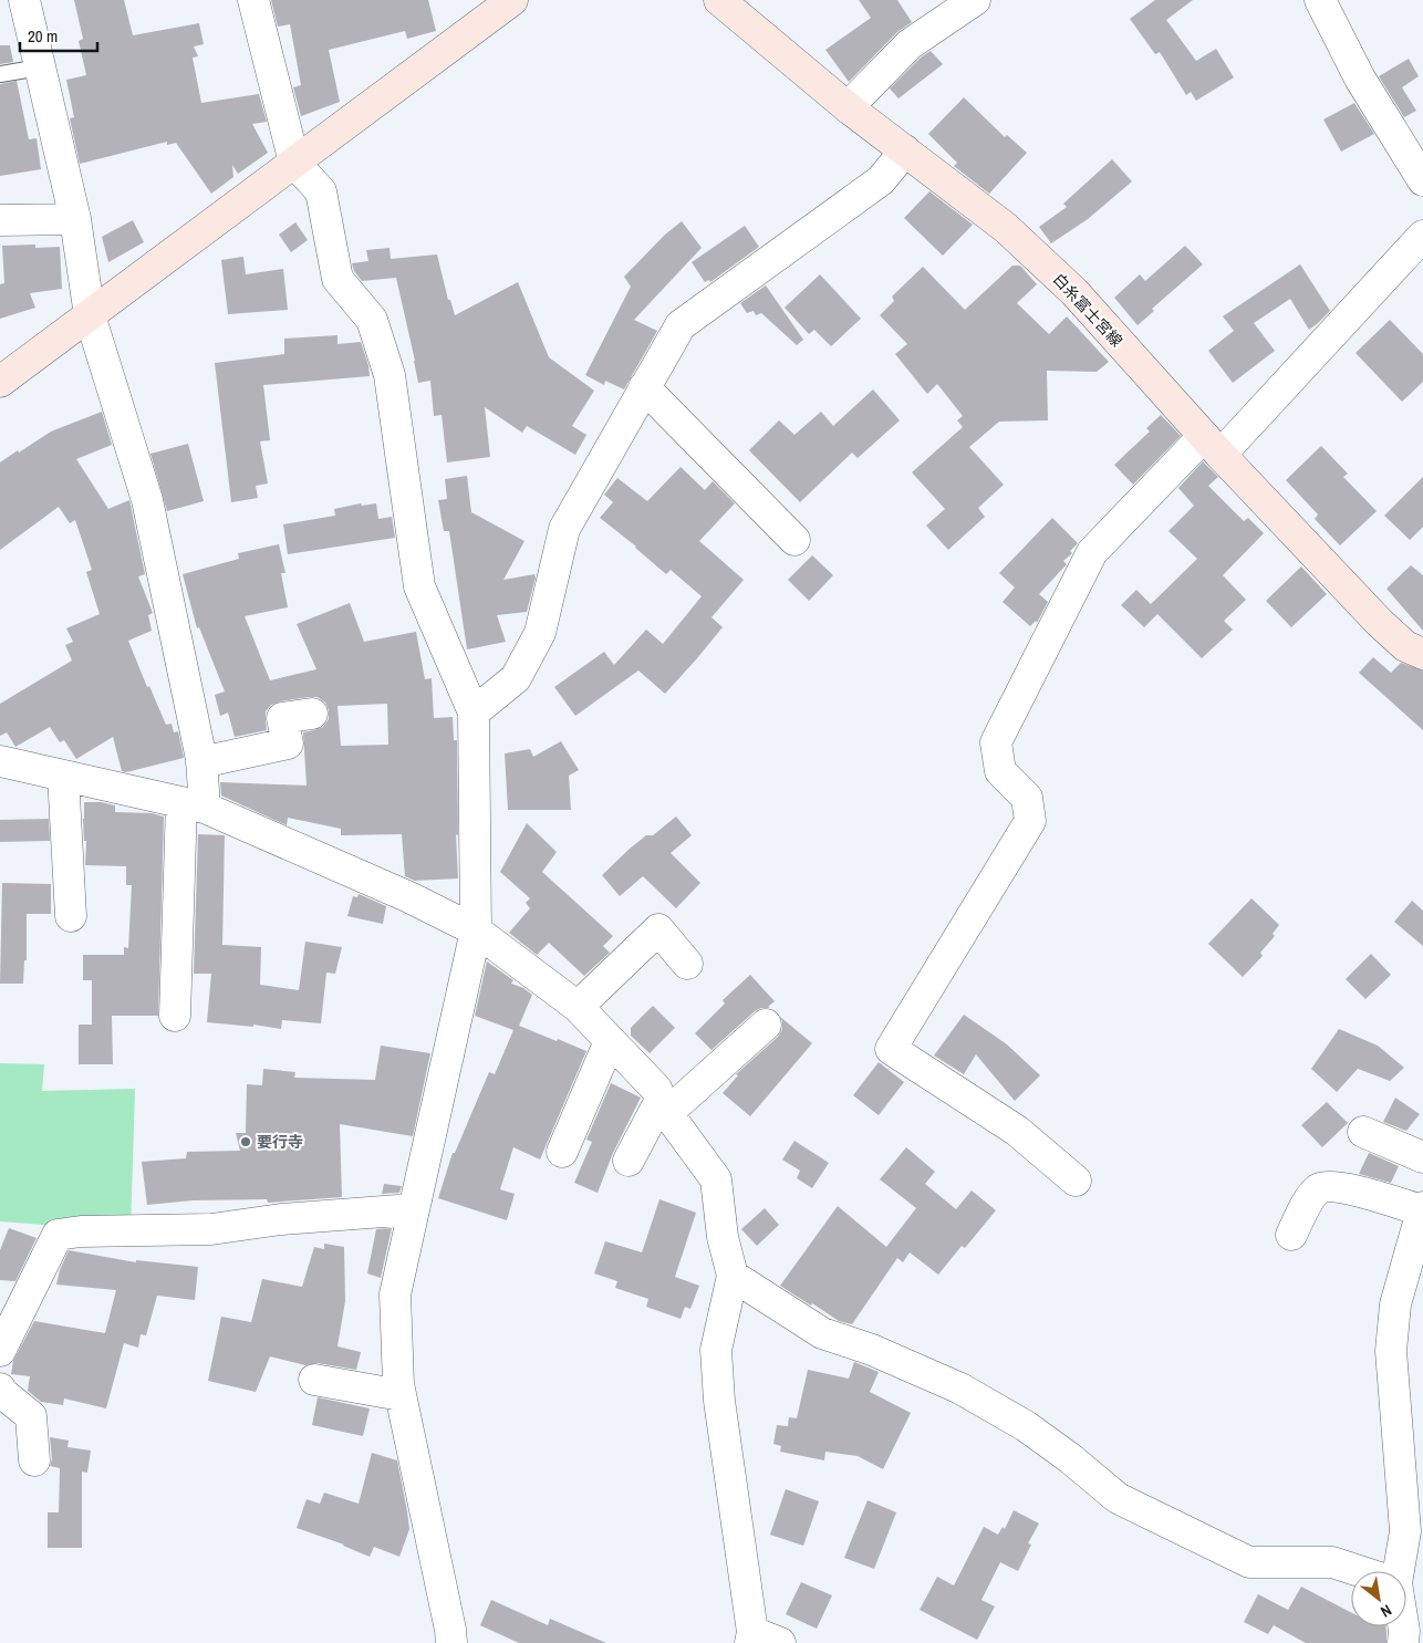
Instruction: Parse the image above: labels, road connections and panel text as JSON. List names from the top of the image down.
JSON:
{
  "streets": {
    "main road": ["白糸富士宮線"]
  },
  "places": ["要行寺"],
  "scale_bar": "20 m",
  "north": "bottom right"
}
